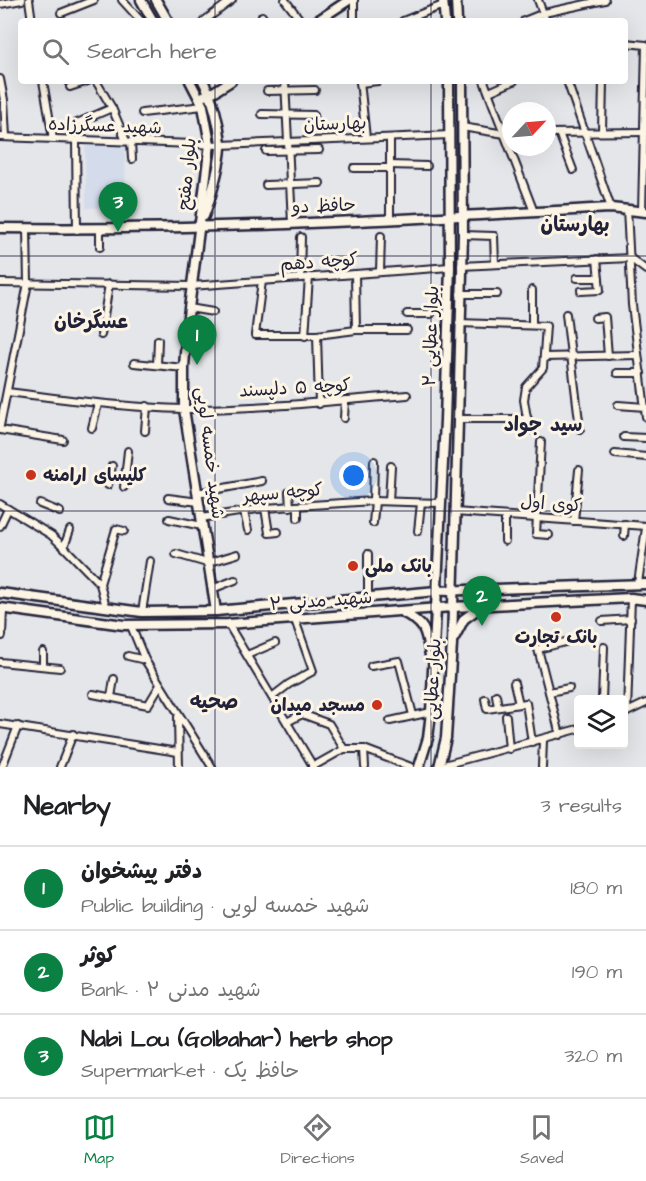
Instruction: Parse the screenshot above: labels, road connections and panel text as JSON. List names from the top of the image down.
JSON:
{
  "streets": {
    "street": [
      "بهارستان",
      "شهید عسگرزاده",
      "بلوار مفتح",
      "حافظ دو",
      "کوچه دهم",
      "بلوار عطایی ۲",
      "کوچه ۵ دلپسند",
      "شهید خمسه لویی",
      "کوچه سپهر",
      "کوی اول",
      "شهید مدنی ۲",
      "بلوار عطایی"
    ]
  },
  "crossings": [
    ["بهارستان", "شهید عسگرزاده"],
    ["بهارستان", "بلوار مفتح"],
    ["بهارستان", "بلوار عطایی ۲"],
    ["شهید عسگرزاده", "بلوار مفتح"],
    ["بلوار مفتح", "حافظ دو"],
    ["بلوار مفتح", "شهید خمسه لویی"],
    ["حافظ دو", "بلوار عطایی ۲"],
    ["حافظ دو", "شهید خمسه لویی"],
    ["کوچه دهم", "بلوار عطایی ۲"],
    ["کوچه دهم", "شهید خمسه لویی"],
    ["بلوار عطایی ۲", "کوچه سپهر"],
    ["بلوار عطایی ۲", "کوی اول"],
    ["بلوار عطایی ۲", "شهید مدنی ۲"],
    ["بلوار عطایی ۲", "بلوار عطایی"],
    ["کوچه ۵ دلپسند", "شهید خمسه لویی"],
    ["شهید خمسه لویی", "کوچه سپهر"],
    ["شهید خمسه لویی", "شهید مدنی ۲"],
    ["شهید مدنی ۲", "بلوار عطایی"]
  ],
  "districts": [
    "بهارستان",
    "عسگرخان",
    "سید جواد",
    "صحیه"
  ],
  "places": [
    "کلیسای ارامنه",
    "بانک ملی",
    "بانک تجارت",
    "مسجد میدان"
  ],
  "north": "top right",
  "page": {
    "search": "Search here",
    "pins": ["3", "1", "2"],
    "heading": ["Nearby", "3 results"],
    "list": [
      {
        "mark": "1",
        "name": "دفتر پیشخوان",
        "note": "Public building · شهید خمسه لویی",
        "value": "180 m"
      },
      {
        "mark": "2",
        "name": "کوثر",
        "note": "Bank · شهید مدنی ۲",
        "value": "190 m"
      },
      {
        "mark": "3",
        "name": "Nabi Lou (Golbahar) herb shop",
        "note": "Supermarket · حافظ یک",
        "value": "320 m"
      }
    ],
    "nav": ["Map", "Directions", "Saved"]
  }
}
